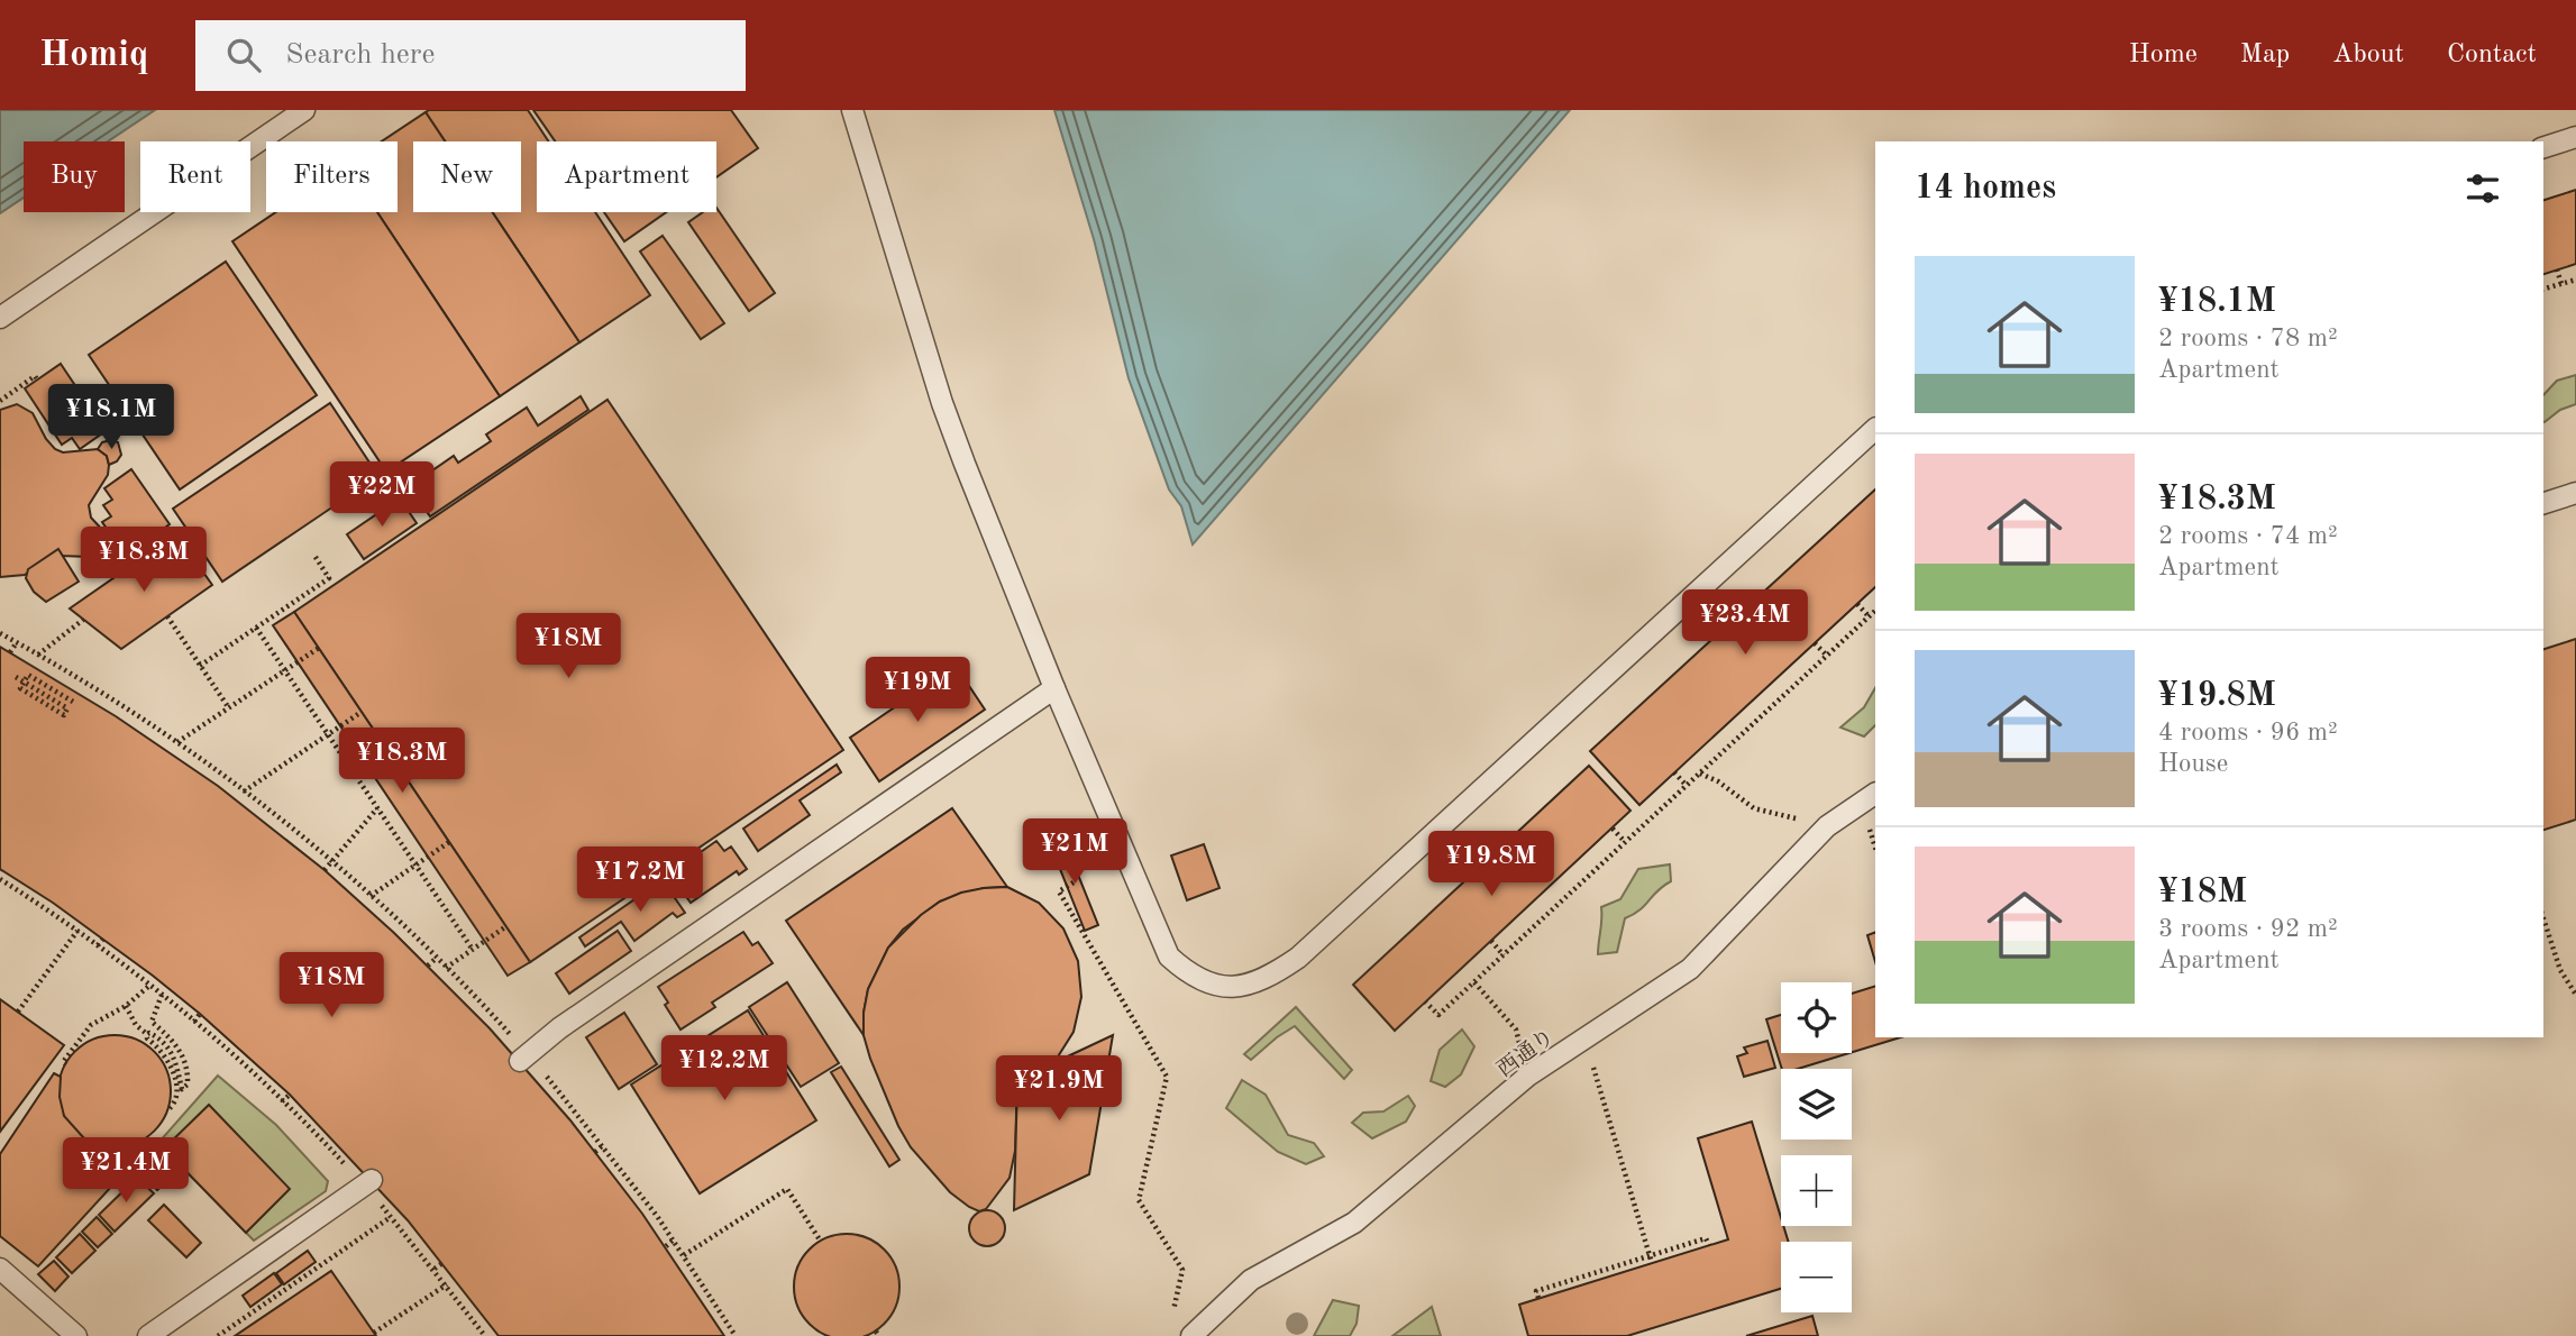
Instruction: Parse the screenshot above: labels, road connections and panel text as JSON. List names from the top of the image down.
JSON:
{
  "streets": {
    "lane": ["西通り"]
  },
  "page": {
    "header": "Homiq",
    "search": "Search here",
    "nav": [
      "Home",
      "Map",
      "About",
      "Contact"
    ],
    "chip": [
      "Buy",
      "Rent",
      "Filters",
      "New",
      "Apartment"
    ],
    "heading": "14 homes",
    "list": [
      {
        "name": "¥18.1M",
        "note": "2 rooms · 78 m² · Apartment"
      },
      {
        "name": "¥18.3M",
        "note": "2 rooms · 74 m² · Apartment"
      },
      {
        "name": "¥19.8M",
        "note": "4 rooms · 96 m² · House"
      },
      {
        "name": "¥18M",
        "note": "3 rooms · 92 m² · Apartment"
      }
    ],
    "price": [
      "¥18.1M",
      "¥22M",
      "¥18.3M",
      "¥23.4M",
      "¥18M",
      "¥19M",
      "¥18.3M",
      "¥21M",
      "¥19.8M",
      "¥17.2M",
      "¥18M",
      "¥12.2M",
      "¥21.9M",
      "¥21.4M"
    ],
    "map_buttons": ["+", "−"]
  }
}
